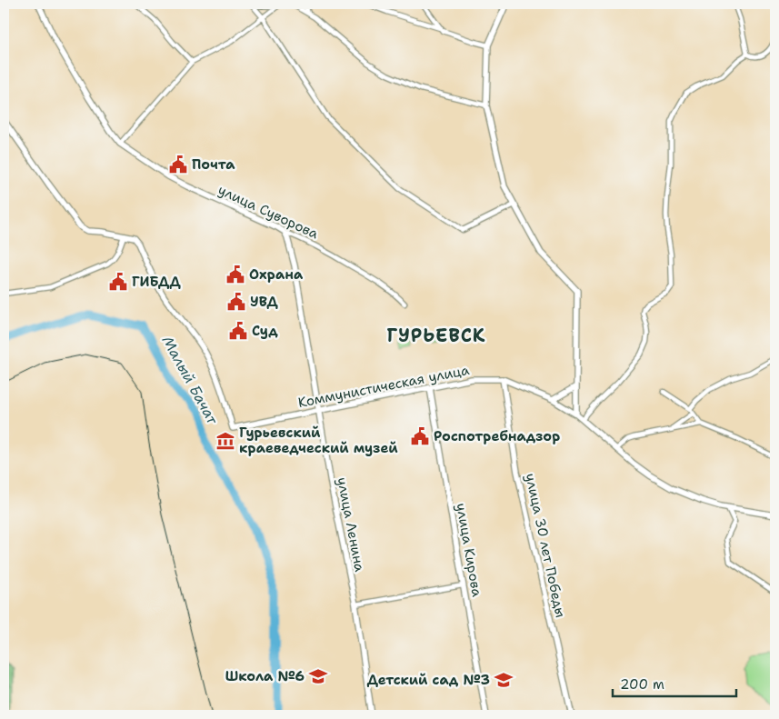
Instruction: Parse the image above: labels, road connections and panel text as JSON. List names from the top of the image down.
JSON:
{
  "streets": {
    "street": [
      "улица Суворова",
      "Коммунистическая улица",
      "улица Ленина",
      "улица 30 лет Победы",
      "улица Кирова"
    ]
  },
  "crossings": [
    ["улица Суворова", "улица Ленина"],
    ["Коммунистическая улица", "улица Ленина"],
    ["Коммунистическая улица", "улица 30 лет Победы"],
    ["Коммунистическая улица", "улица Кирова"]
  ],
  "districts": ["ГУРЬЕВСК"],
  "water": ["Малый Бачат"],
  "places": {
    "public building": [
      "Почта",
      "Охрана",
      "ГИБДД",
      "УВД",
      "Суд",
      "Роспотребнадзор"
    ],
    "museum": ["Гурьевский краеведческий музей"],
    "school or university": ["Школа №6", "Детский сад №3"]
  },
  "scale_bar": "200 m"
}
